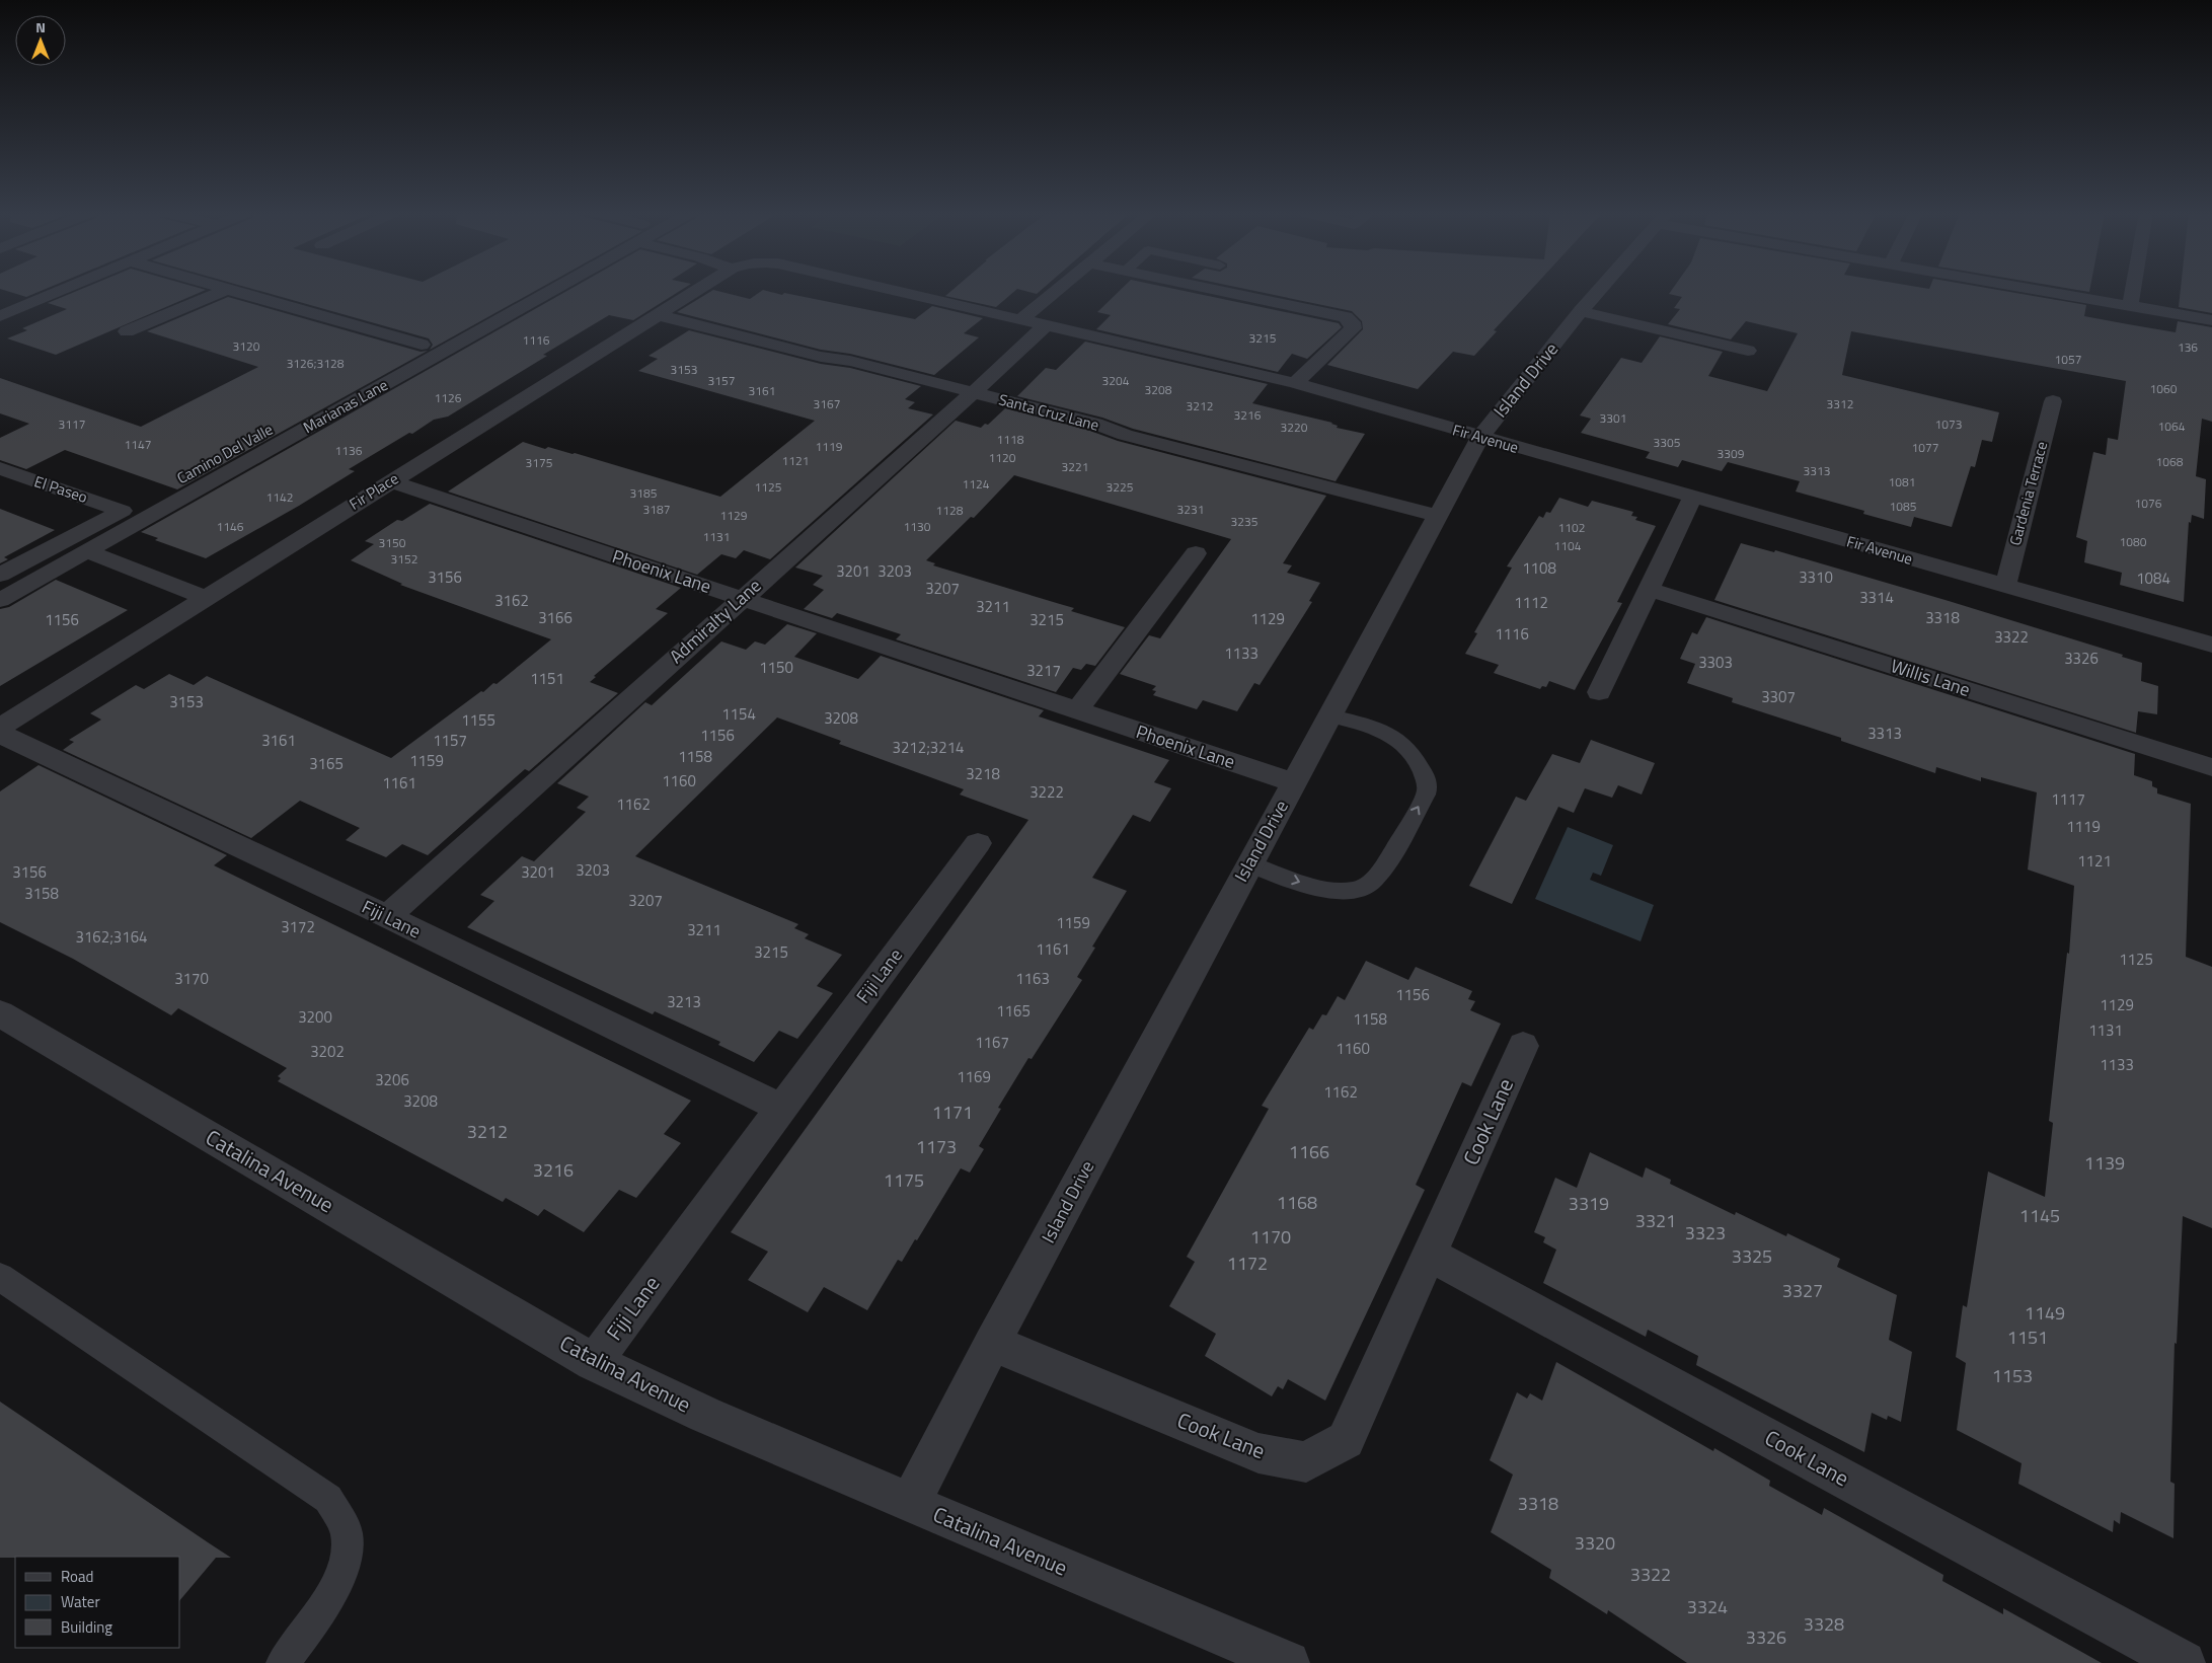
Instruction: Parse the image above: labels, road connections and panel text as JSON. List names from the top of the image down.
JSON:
{
  "streets": {
    "street": [
      "Island Drive",
      "Marianas Lane",
      "Santa Cruz Lane",
      "Fir Avenue",
      "Camino Del Valle",
      "El Paseo",
      "Fir Place",
      "Gardenia Terrace",
      "Phoenix Lane",
      "Admiralty Lane",
      "Willis Lane",
      "Fiji Lane",
      "Cook Lane",
      "Catalina Avenue"
    ]
  },
  "crossings": [
    ["Island Drive", "Santa Cruz Lane"],
    ["Island Drive", "Fir Avenue"],
    ["Island Drive", "Phoenix Lane"],
    ["Island Drive", "Cook Lane"],
    ["Island Drive", "Catalina Avenue"],
    ["Santa Cruz Lane", "Fir Place"],
    ["Santa Cruz Lane", "Admiralty Lane"],
    ["Fir Avenue", "Gardenia Terrace"],
    ["Fir Avenue", "Admiralty Lane"],
    ["Fir Place", "Phoenix Lane"],
    ["Phoenix Lane", "Admiralty Lane"],
    ["Admiralty Lane", "Fiji Lane"],
    ["Fiji Lane", "Catalina Avenue"]
  ],
  "house_numbers": [
    "3215",
    "1116",
    "3120",
    "136",
    "1057",
    "3126;3128",
    "3153",
    "3157",
    "3204",
    "1060",
    "3208",
    "3161",
    "1126",
    "3167",
    "3312",
    "3212",
    "3216",
    "3301",
    "3117",
    "1073",
    "1064",
    "3220",
    "1118",
    "3305",
    "1147",
    "1119",
    "1077",
    "1136",
    "3309",
    "1120",
    "1121",
    "1068",
    "3175",
    "3221",
    "3313",
    "1081",
    "1124",
    "1125",
    "3225",
    "3185",
    "1142",
    "1076",
    "1085",
    "3187",
    "3231",
    "1128",
    "1129",
    "3235",
    "1146",
    "1130",
    "1102",
    "1131",
    "1080",
    "3150",
    "1104",
    "3152",
    "1108",
    "3201",
    "3203",
    "3156",
    "3310",
    "1084",
    "3207",
    "3314",
    "3162",
    "1112",
    "3211",
    "3166",
    "3318",
    "1129",
    "1156",
    "3215",
    "1116",
    "3322",
    "1133",
    "3326",
    "3303",
    "1150",
    "3217",
    "1151",
    "3307",
    "3153",
    "1154",
    "3208",
    "1155",
    "3313",
    "1156",
    "3161",
    "1157",
    "3212;3214",
    "1158",
    "1159",
    "3165",
    "3218",
    "1160",
    "1161",
    "3222",
    "1117",
    "1162",
    "1119",
    "1121",
    "3203",
    "3156",
    "3201",
    "3158",
    "3207",
    "1159",
    "3172",
    "3211",
    "3162;3164",
    "1161",
    "3215",
    "1125",
    "3170",
    "1163",
    "1156",
    "3213",
    "1129",
    "1165",
    "3200",
    "1158",
    "1131",
    "1167",
    "1160",
    "3202",
    "1133",
    "1169",
    "3206",
    "1162",
    "3208",
    "1171",
    "3212",
    "1173",
    "1166",
    "1139",
    "3216",
    "1175",
    "1168",
    "3319",
    "1145",
    "3321",
    "3323",
    "1170",
    "3325",
    "1172",
    "3327",
    "1149",
    "1151",
    "1153",
    "3318",
    "3320",
    "3322",
    "3324",
    "3328",
    "3326"
  ],
  "legend": ["Road", "Water", "Building"],
  "north": "top"
}
